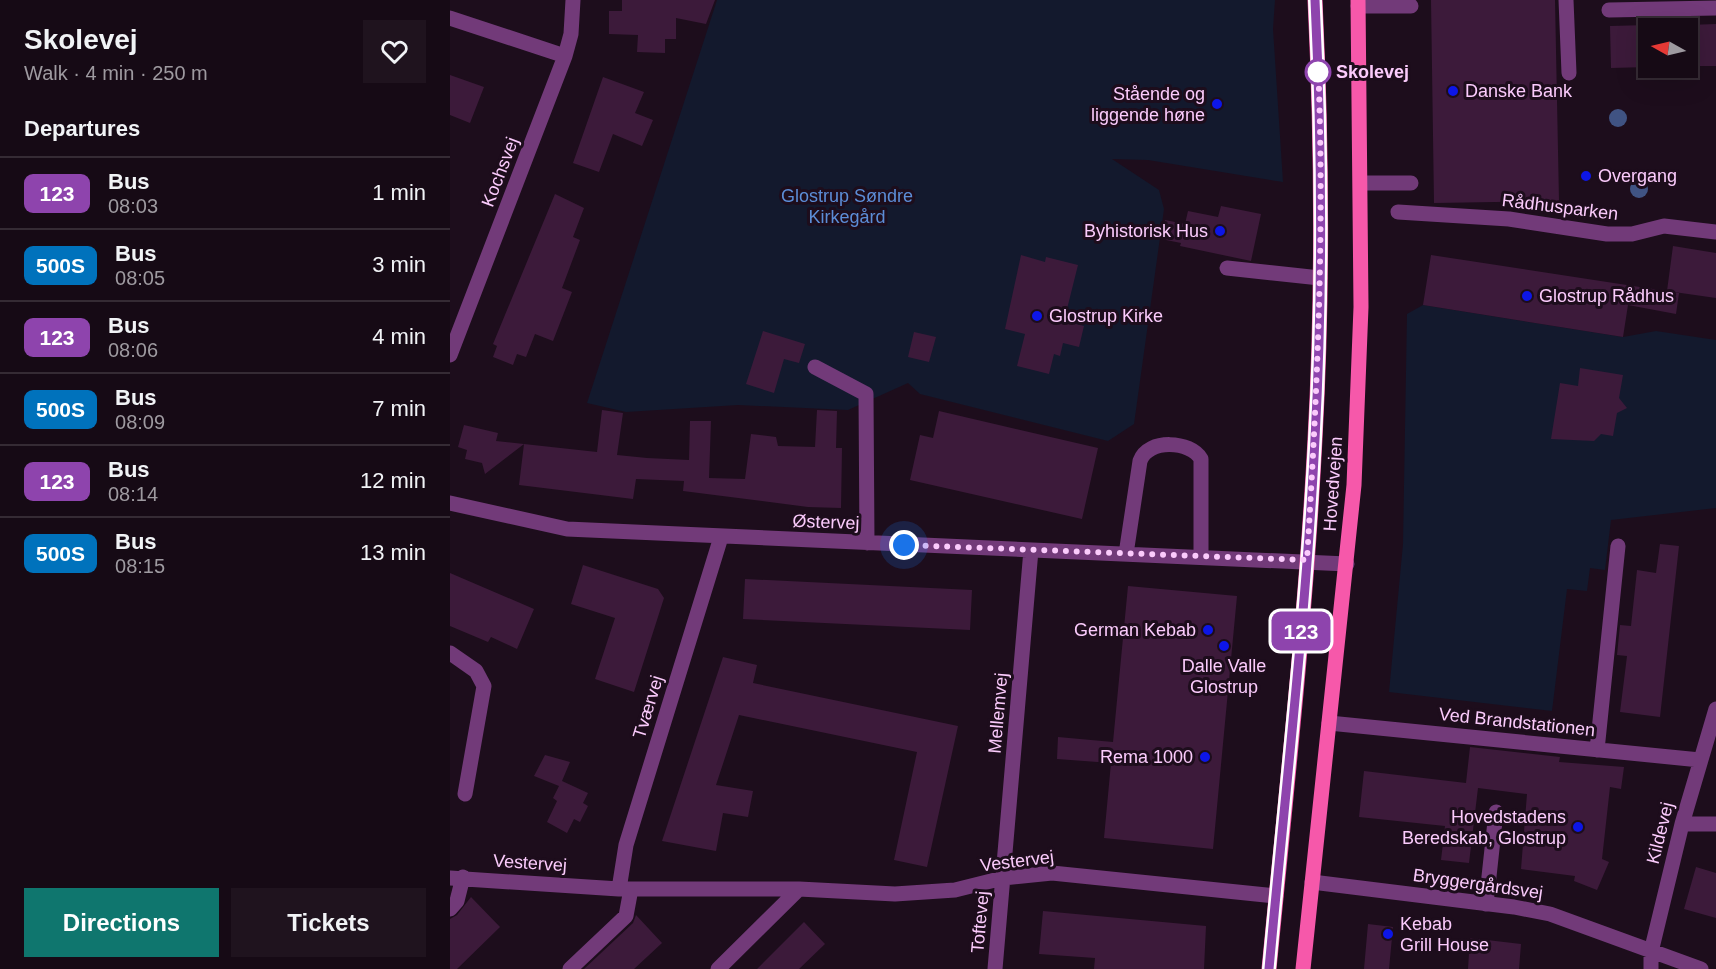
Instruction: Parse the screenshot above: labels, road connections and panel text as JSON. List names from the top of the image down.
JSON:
{
  "streets": {
    "main road": ["Hovedvejen"],
    "street": [
      "Kochsvej",
      "Rådhusparken",
      "Østervej",
      "Tværvej",
      "Mellemvej",
      "Ved Brandstationen",
      "Kildevej",
      "Vestervej",
      "Bryggergårdsvej",
      "Toftevej"
    ]
  },
  "crossings": [
    ["Hovedvejen", "Østervej"],
    ["Hovedvejen", "Ved Brandstationen"],
    ["Hovedvejen", "Vestervej"],
    ["Hovedvejen", "Bryggergårdsvej"],
    ["Østervej", "Tværvej"],
    ["Østervej", "Mellemvej"],
    ["Tværvej", "Vestervej"],
    ["Mellemvej", "Vestervej"],
    ["Mellemvej", "Toftevej"],
    ["Ved Brandstationen", "Kildevej"],
    ["Kildevej", "Bryggergårdsvej"],
    ["Vestervej", "Toftevej"]
  ],
  "parks": ["Glostrup Søndre Kirkegård"],
  "places": [
    "Skolevej",
    "Danske Bank",
    "Stående og liggende høne",
    "Overgang",
    "Byhistorisk Hus",
    "Glostrup Rådhus",
    "Glostrup Kirke",
    "German Kebab",
    "Dalle Valle Glostrup",
    "Rema 1000",
    "Hovedstadens Beredskab, Glostrup",
    "Kebab Grill House"
  ],
  "lines": ["bus line 123"],
  "north": "left",
  "page": {
    "heading": [
      ["Skolevej", "Walk · 4 min · 250 m"],
      "Departures"
    ],
    "on_map": "123",
    "list": [
      {
        "mark": "123",
        "name": "Bus",
        "note": "08:03",
        "value": "1 min"
      },
      {
        "mark": "500S",
        "name": "Bus",
        "note": "08:05",
        "value": "3 min"
      },
      {
        "mark": "123",
        "name": "Bus",
        "note": "08:06",
        "value": "4 min"
      },
      {
        "mark": "500S",
        "name": "Bus",
        "note": "08:09",
        "value": "7 min"
      },
      {
        "mark": "123",
        "name": "Bus",
        "note": "08:14",
        "value": "12 min"
      },
      {
        "mark": "500S",
        "name": "Bus",
        "note": "08:15",
        "value": "13 min"
      }
    ],
    "buttons": ["Directions", "Tickets"]
  }
}
